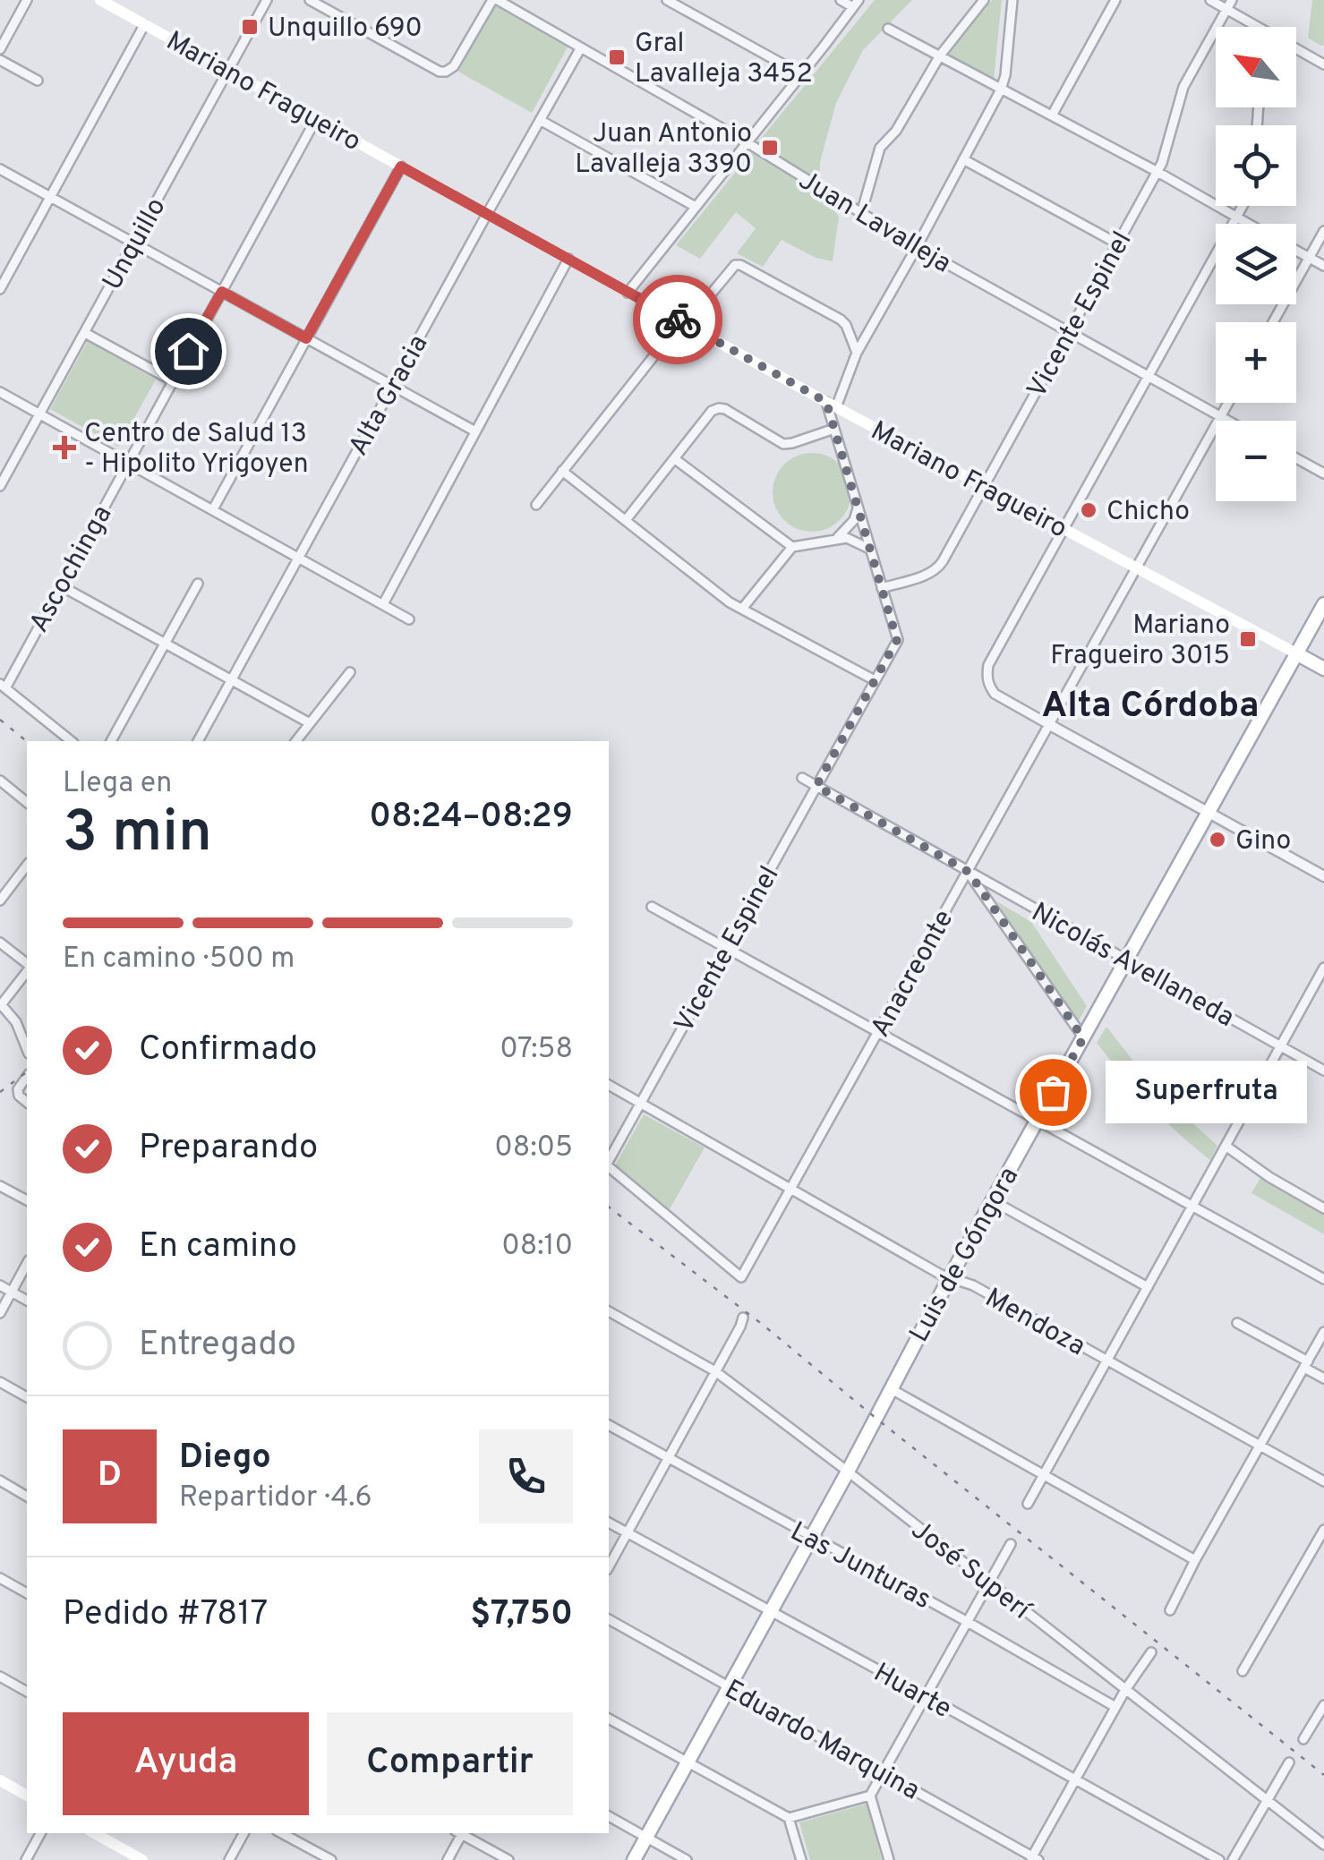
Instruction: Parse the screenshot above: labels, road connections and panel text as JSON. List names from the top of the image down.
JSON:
{
  "streets": {
    "main road": ["Mariano Fragueiro", "Luis de Góngora"],
    "street": [
      "Juan Lavalleja",
      "Unquillo",
      "Vicente Espinel",
      "Alta Gracia",
      "Ascochinga",
      "Nicolás Avellaneda",
      "Anacreonte",
      "Mendoza",
      "Las Junturas",
      "José Superí",
      "Huarte",
      "Eduardo Marquina"
    ]
  },
  "crossings": [
    ["Mariano Fragueiro", "Unquillo"],
    ["Mariano Fragueiro", "Vicente Espinel"],
    ["Mariano Fragueiro", "Alta Gracia"],
    ["Mariano Fragueiro", "Ascochinga"],
    ["Mariano Fragueiro", "Anacreonte"],
    ["Mariano Fragueiro", "Luis de Góngora"],
    ["Juan Lavalleja", "Vicente Espinel"],
    ["Juan Lavalleja", "Alta Gracia"],
    ["Juan Lavalleja", "Anacreonte"],
    ["Vicente Espinel", "Nicolás Avellaneda"],
    ["Vicente Espinel", "Mendoza"],
    ["Nicolás Avellaneda", "Anacreonte"],
    ["Nicolás Avellaneda", "Luis de Góngora"],
    ["Anacreonte", "Mendoza"],
    ["Luis de Góngora", "Mendoza"],
    ["Luis de Góngora", "Las Junturas"],
    ["Luis de Góngora", "José Superí"],
    ["Luis de Góngora", "Huarte"],
    ["Luis de Góngora", "Eduardo Marquina"]
  ],
  "districts": ["Alta Córdoba"],
  "places": {
    "transit": [
      "Unquillo 690",
      "Gral Lavalleja 3452",
      "Juan Antonio Lavalleja 3390",
      "Mariano Fragueiro 3015"
    ],
    "health": ["Centro de Salud 13 - Hipolito Yrigoyen"],
    "other": ["Chicho", "Gino", "Superfruta"]
  },
  "north": "top left",
  "page": {
    "map_buttons": ["+", "−"],
    "heading": ["3 min", "Llega en", "08:24–08:29"],
    "panel": [
      "Diego",
      "Repartidor · 4.6",
      "Pedido #7817",
      "$7,750"
    ],
    "bar": "En camino · 500 m",
    "list": [
      ["Confirmado", "07:58"],
      ["Preparando", "08:05"],
      ["En camino", "08:10"],
      "Entregado"
    ],
    "bubble": "Superfruta",
    "round": "D",
    "buttons": ["Ayuda", "Compartir"]
  }
}
